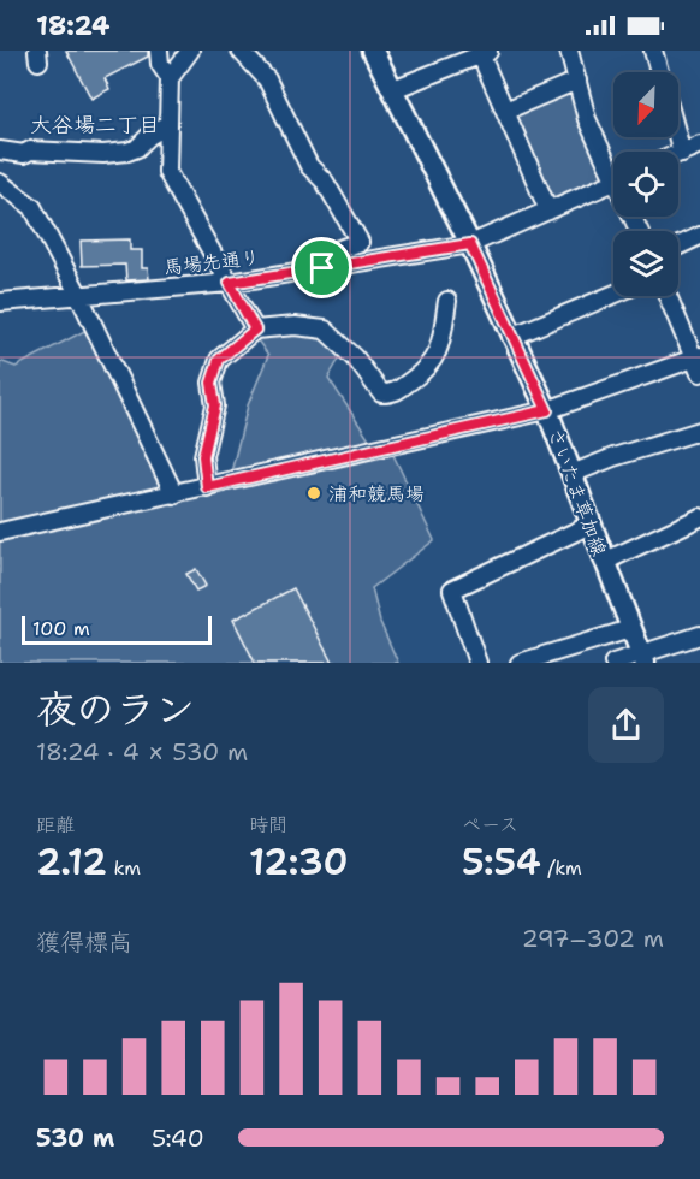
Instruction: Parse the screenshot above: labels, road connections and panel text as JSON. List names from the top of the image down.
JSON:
{
  "streets": {
    "main road": ["さいたま草加線"],
    "street": ["馬場先通り"]
  },
  "crossings": [
    ["馬場先通り", "さいたま草加線"]
  ],
  "districts": ["大谷場二丁目"],
  "places": ["浦和競馬場"],
  "scale_bar": "100 m",
  "north": "bottom left",
  "page": {
    "status": "18:24",
    "scale": "100 m",
    "heading": ["夜のラン", "18:24 · 4 × 530 m"],
    "stats": [
      ["距離", "2.12 km"],
      ["時間", "12:30"],
      ["ペース", "5:54 /km"]
    ],
    "chart": ["獲得標高", "297–302 m"],
    "list": [
      {
        "name": "530 m",
        "note": "5:40"
      }
    ]
  }
}
